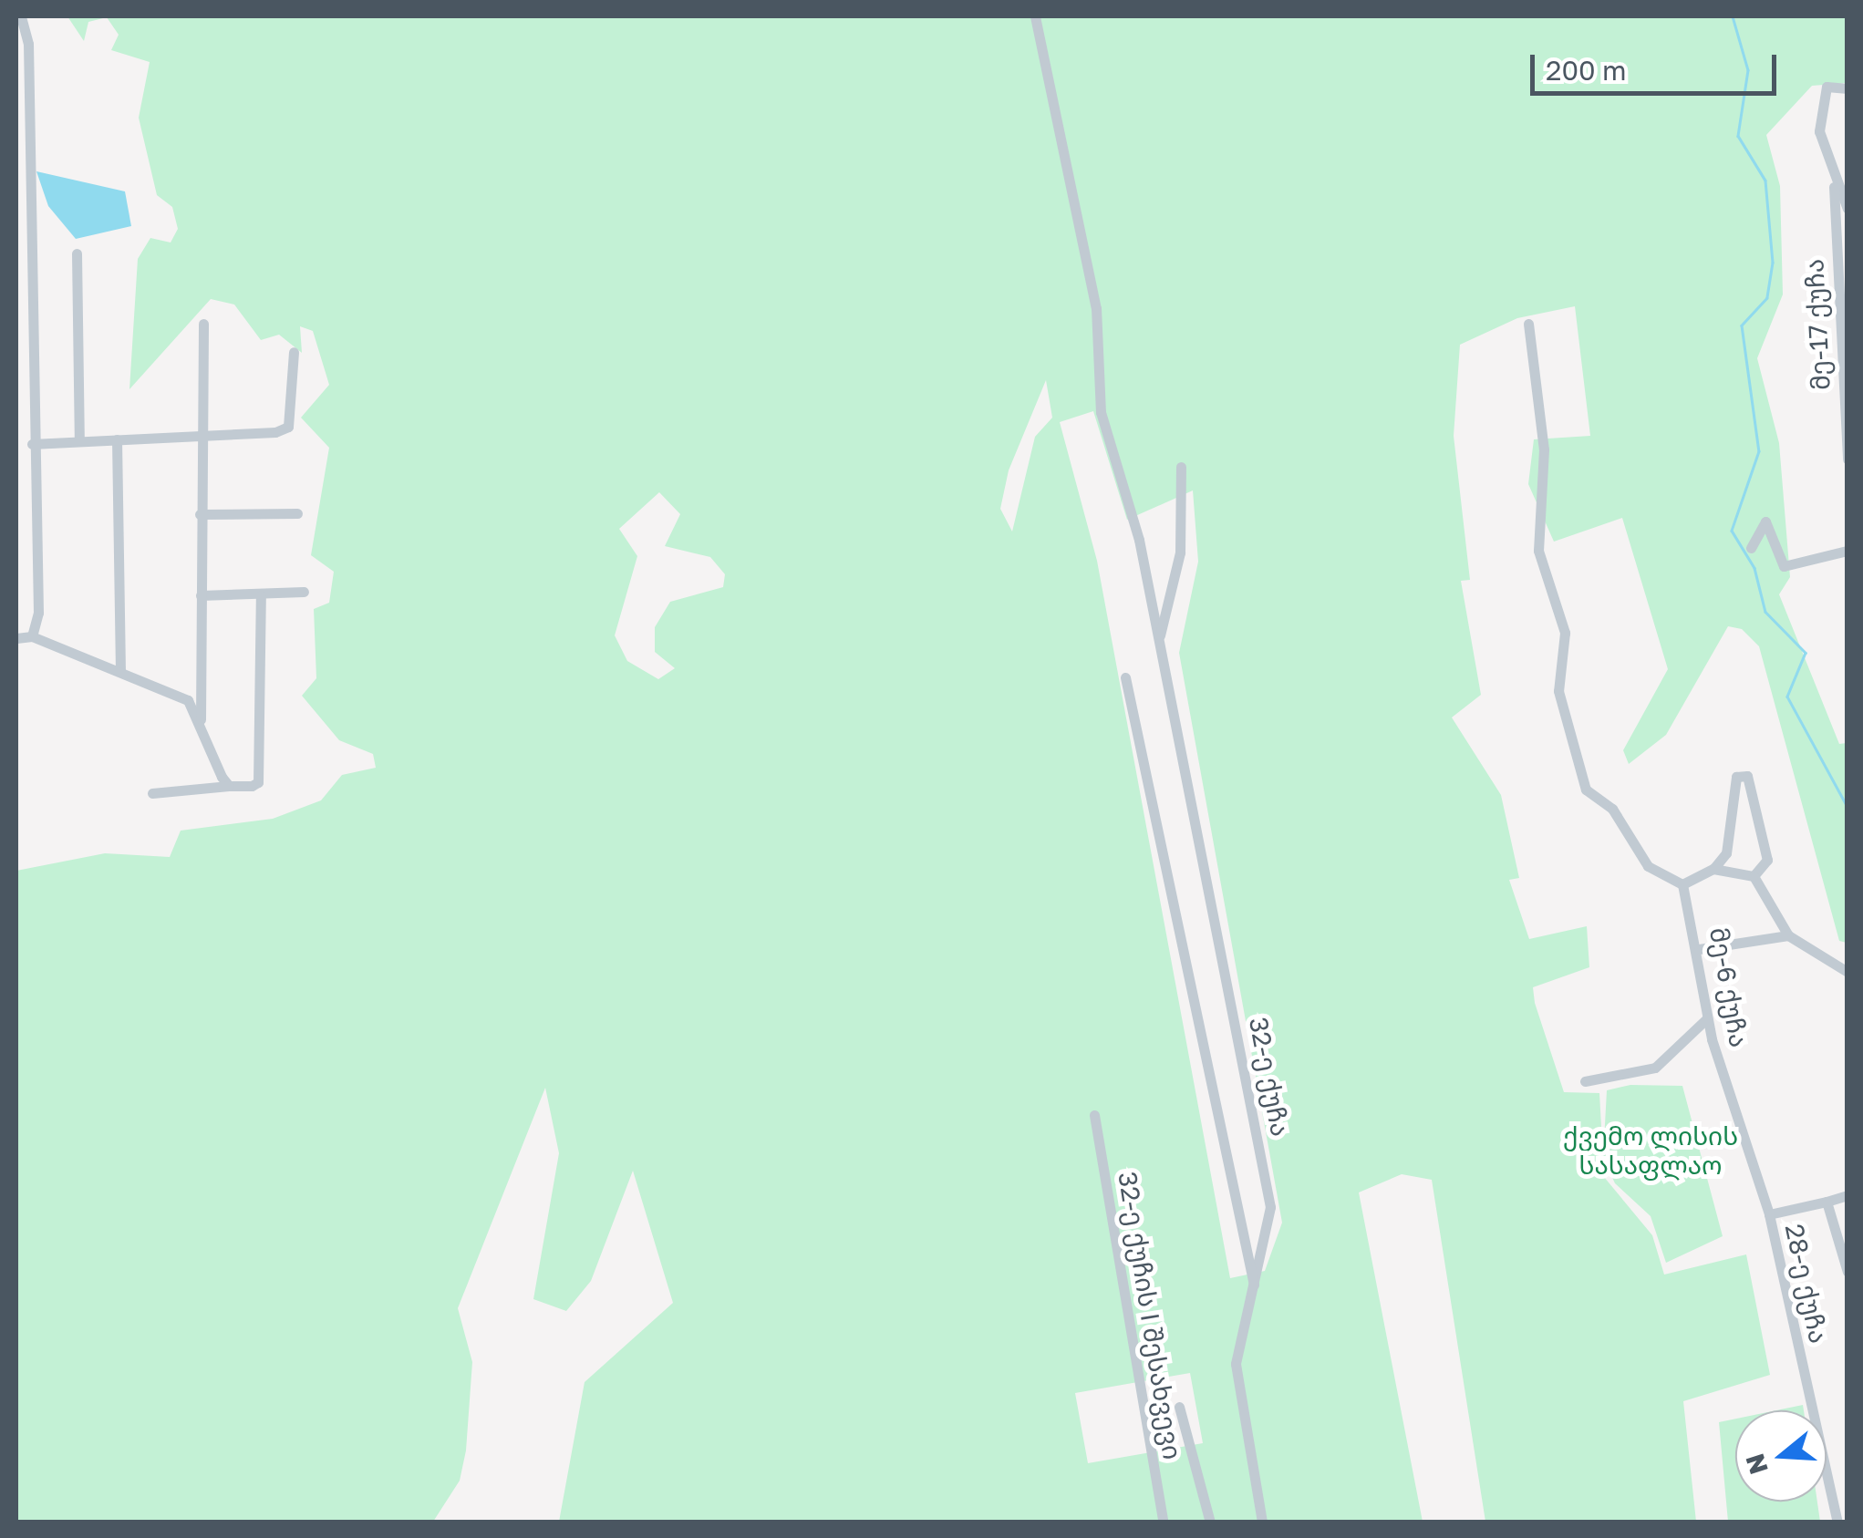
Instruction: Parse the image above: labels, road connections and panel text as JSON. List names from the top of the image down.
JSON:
{
  "streets": {
    "street": [
      "მე-17 ქუჩა",
      "მე-6 ქუჩა",
      "32-ე ქუჩა",
      "28-ე ქუჩა",
      "32-ე ქუჩის I შესახვევი"
    ]
  },
  "crossings": [
    ["მე-6 ქუჩა", "28-ე ქუჩა"]
  ],
  "parks": ["ქვემო ლისის სასაფლაო"],
  "scale_bar": "200 m",
  "north": "left"
}
